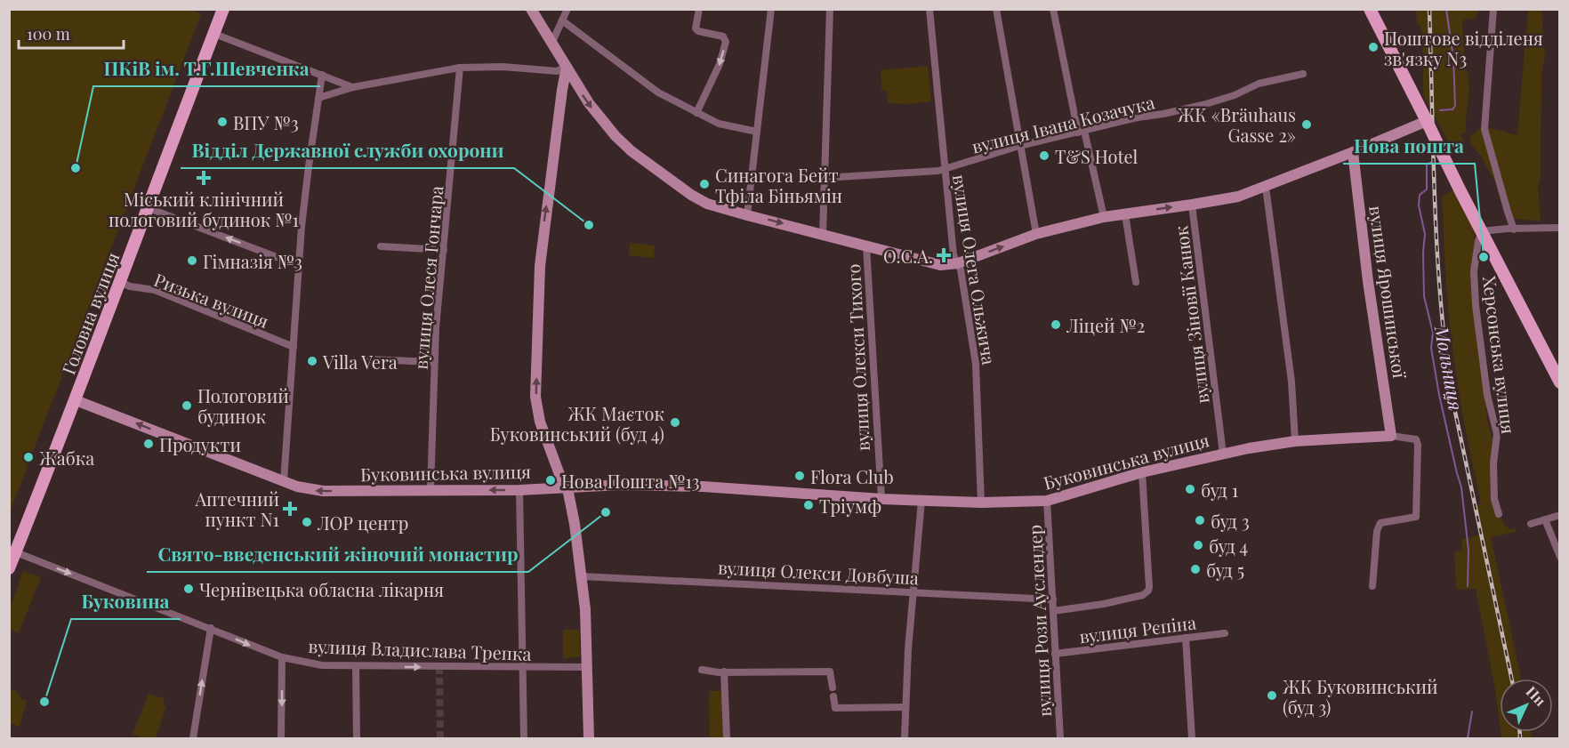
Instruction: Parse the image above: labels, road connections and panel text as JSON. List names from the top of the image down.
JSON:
{
  "streets": {
    "main road": ["Головна вулиця"],
    "street": [
      "вулиця Івана Козачука",
      "вулиця Олега Ольжича",
      "вулиця Олеся Гончара",
      "вулиця Ярошинської",
      "Ризька вулиця",
      "вулиця Зіновії Канюк",
      "Херсонська вулиця",
      "вулиця Олекси Тихого",
      "Буковинська вулиця",
      "вулиця Олекси Довбуша",
      "вулиця Рози Ауслендер",
      "вулиця Рєпіна",
      "вулиця Владислава Трепка"
    ]
  },
  "crossings": [
    ["вулиця Івана Козачука", "вулиця Олега Ольжича"],
    ["вулиця Олега Ольжича", "Буковинська вулиця"],
    ["вулиця Олеся Гончара", "Буковинська вулиця"],
    ["вулиця Ярошинської", "Буковинська вулиця"],
    ["Ризька вулиця", "Головна вулиця"],
    ["Головна вулиця", "Буковинська вулиця"],
    ["Головна вулиця", "вулиця Владислава Трепка"],
    ["вулиця Зіновії Канюк", "Буковинська вулиця"],
    ["вулиця Олекси Тихого", "Буковинська вулиця"],
    ["Буковинська вулиця", "вулиця Рози Ауслендер"],
    ["вулиця Олекси Довбуша", "вулиця Рози Ауслендер"],
    ["вулиця Рози Ауслендер", "вулиця Рєпіна"]
  ],
  "one_way": ["вулиця Владислава Трепка"],
  "water": ["Мольниця"],
  "places": {
    "other": [
      "Поштове відділеня зв'язку N3",
      "ВПУ №3",
      "ЖК «Bräuhaus Gasse 2»",
      "T&S Hotel",
      "ПКіВ ім. Т.Г.Шевченка",
      "Синагога Бейт Тфіла Біньямін",
      "Відділ Державної служби охорони",
      "Нова пошта",
      "Гімназія №3",
      "Ліцей №2",
      "Villa Vera",
      "Пологовий будинок",
      "ЖК Маєток Буковинський (буд 4)",
      "Продукти",
      "Жабка",
      "Flora Club",
      "Нова Пошта №13",
      "буд 1",
      "Тріумф",
      "Свято-введенський жіночий монастир",
      "буд 3",
      "ЛОР центр",
      "буд 4",
      "буд 5",
      "Чернівецька обласна лікарня",
      "ЖК Буковинський (буд 3)",
      "Буковина"
    ],
    "health": ["Міський клінічний пологовий будинок №1", "О.С.А.", "Аптечний пункт N1"]
  },
  "scale_bar": "100 m",
  "north": "top right"
}
